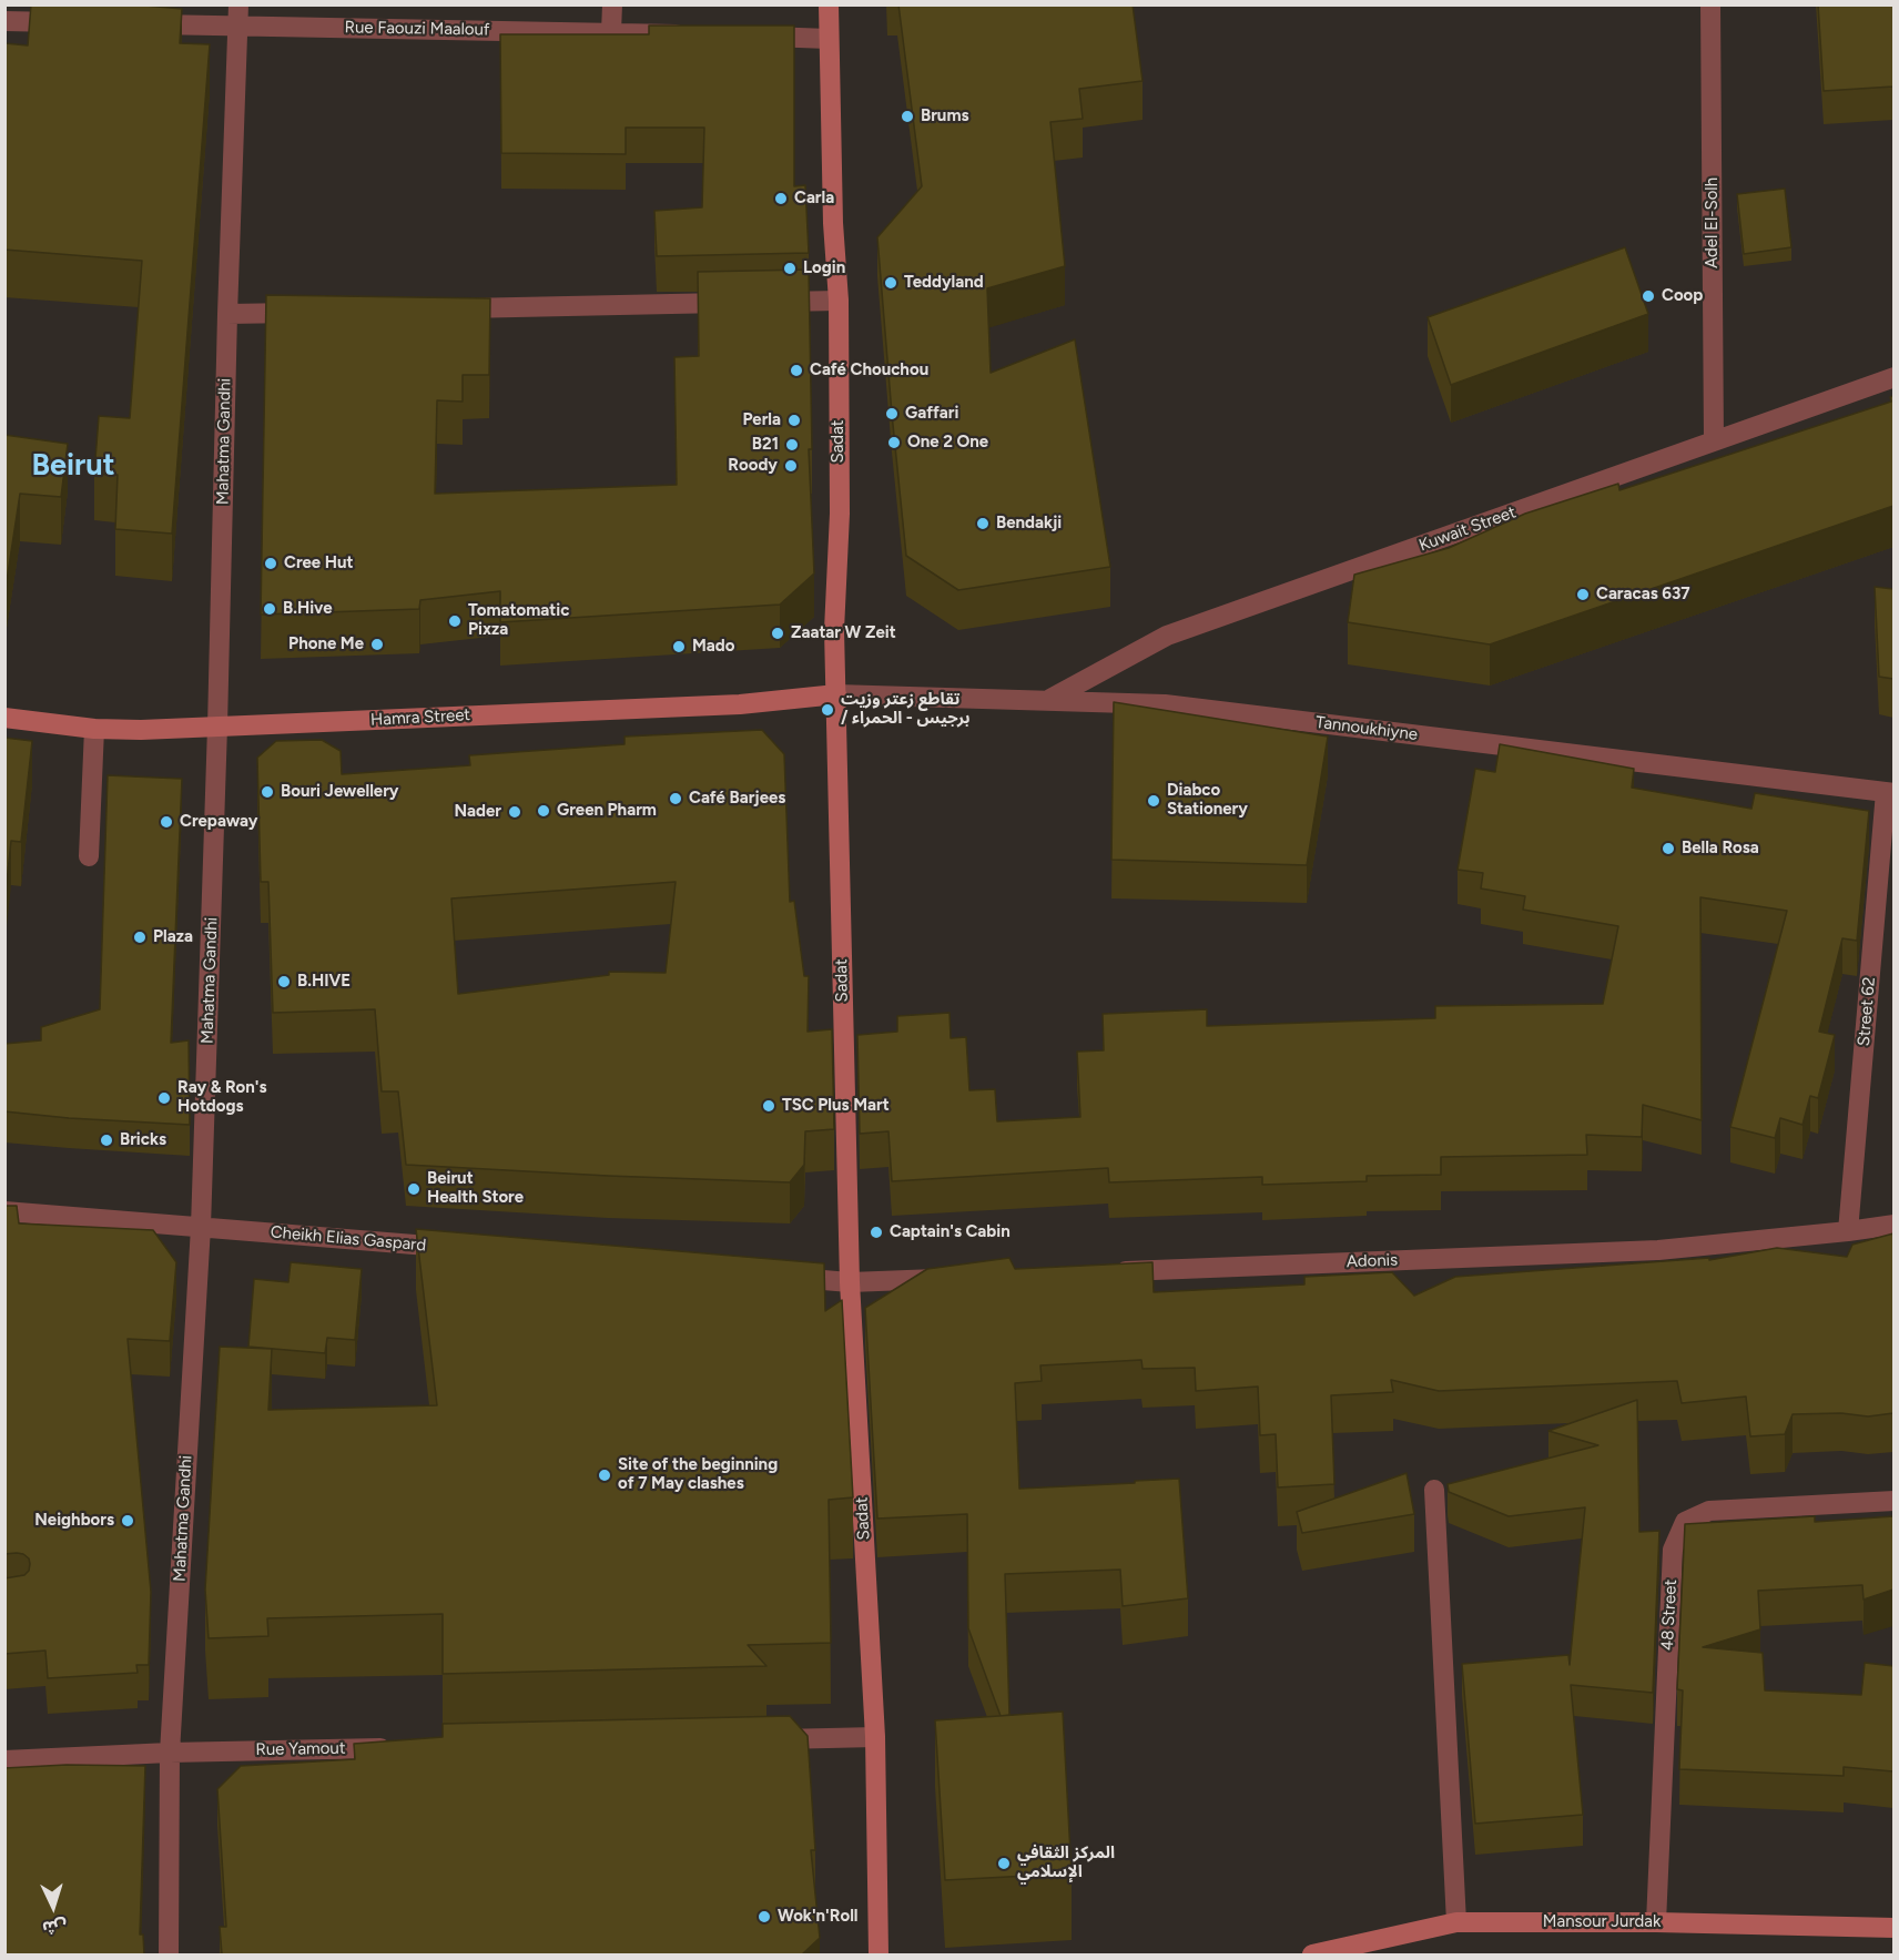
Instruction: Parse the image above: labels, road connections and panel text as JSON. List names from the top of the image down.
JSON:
{
  "streets": {
    "street": [
      "Rue Faouzi Maalouf",
      "Adel El-Solh",
      "Mahatma Gandhi",
      "Sadat",
      "Kuwait Street",
      "Hamra Street",
      "Tannoukhiyne",
      "Street 62",
      "Cheikh Elias Gaspard",
      "Adonis",
      "48 Street",
      "Rue Yamout",
      "Mansour Jurdak"
    ]
  },
  "crossings": [
    ["Rue Faouzi Maalouf", "Mahatma Gandhi"],
    ["Adel El-Solh", "Kuwait Street"],
    ["Mahatma Gandhi", "Hamra Street"],
    ["Mahatma Gandhi", "Cheikh Elias Gaspard"],
    ["Mahatma Gandhi", "Rue Yamout"],
    ["Sadat", "Hamra Street"],
    ["Sadat", "Tannoukhiyne"],
    ["Kuwait Street", "Tannoukhiyne"],
    ["Hamra Street", "Tannoukhiyne"],
    ["Tannoukhiyne", "Street 62"],
    ["Street 62", "Adonis"],
    ["48 Street", "Mansour Jurdak"]
  ],
  "districts": ["Beirut"],
  "places": [
    "Brums",
    "Carla",
    "Login",
    "Teddyland",
    "Coop",
    "Café Chouchou",
    "Gaffari",
    "Perla",
    "One 2 One",
    "B21",
    "Roody",
    "Bendakji",
    "Cree Hut",
    "Caracas 637",
    "B.Hive",
    "Tomatomatic Pixza",
    "Zaatar W Zeit",
    "Phone Me",
    "Mado",
    "تقاطع زعتر وزيت / برجيس - الحمراء",
    "Bouri Jewellery",
    "Café Barjees",
    "Diabco Stationery",
    "Green Pharm",
    "Nader",
    "Crepaway",
    "Bella Rosa",
    "Plaza",
    "B.HIVE",
    "Ray & Ron's Hotdogs",
    "TSC Plus Mart",
    "Bricks",
    "Beirut Health Store",
    "Captain's Cabin",
    "Site of the beginning of 7 May clashes",
    "Neighbors",
    "المركز الثقافي الإسلامي",
    "Wok'n'Roll"
  ],
  "north": "bottom"
}
